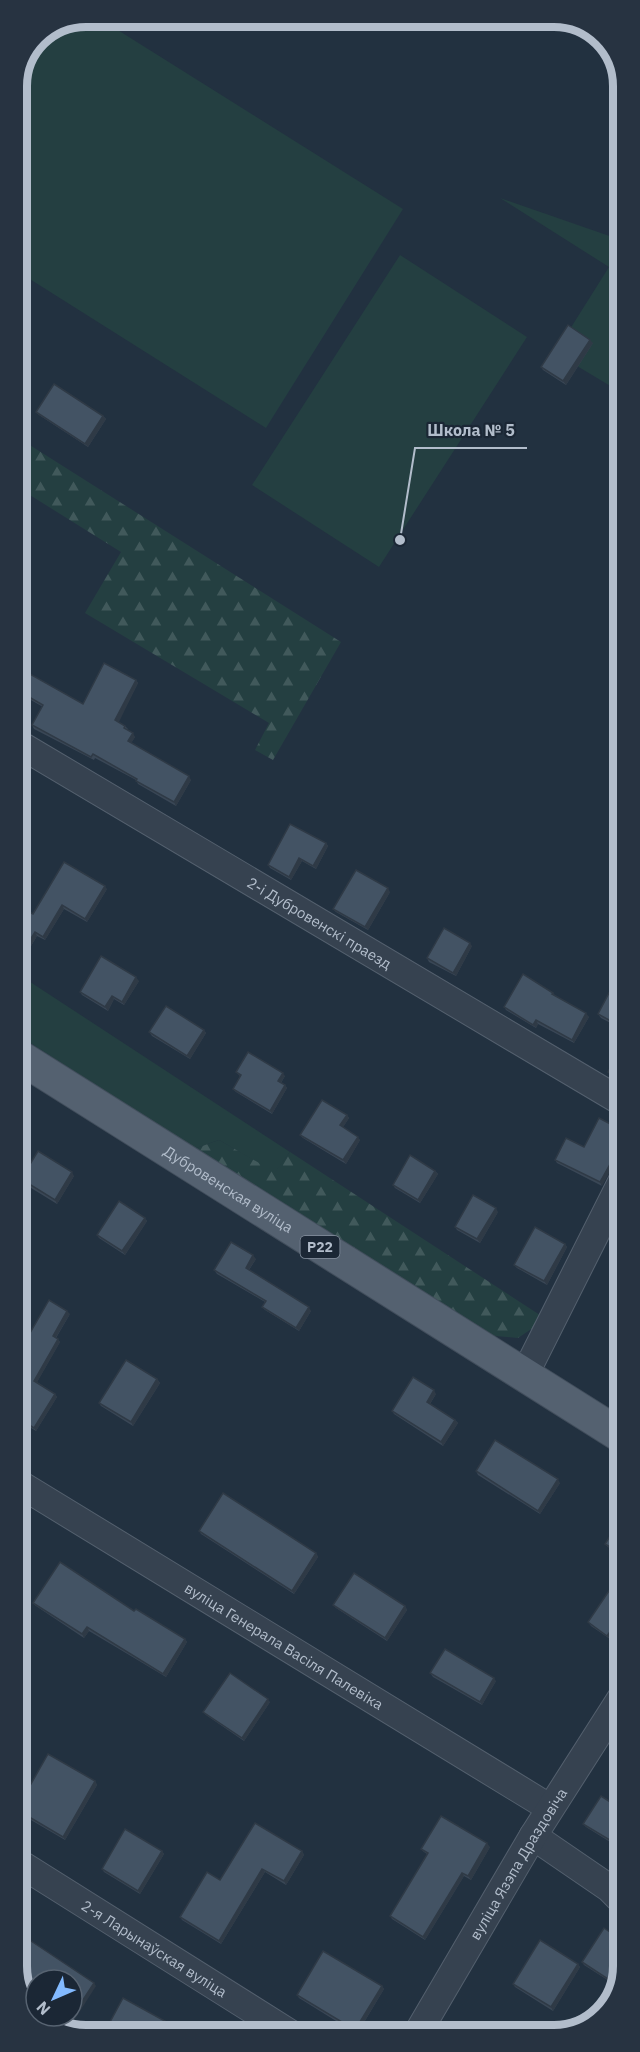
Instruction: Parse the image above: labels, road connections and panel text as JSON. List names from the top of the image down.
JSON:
{
  "streets": {
    "main road": ["Дубровенская вуліца", "Р22"],
    "street": [
      "2-і Дубровенскі праезд",
      "вуліца Генерала Васіля Палевіка",
      "вуліца Язэпа Драздовіча",
      "2-я Ларынаўская вуліца"
    ]
  },
  "crossings": [
    ["вуліца Генерала Васіля Палевіка", "вуліца Язэпа Драздовіча"]
  ],
  "places": ["Школа № 5"],
  "north": "bottom left"
}
